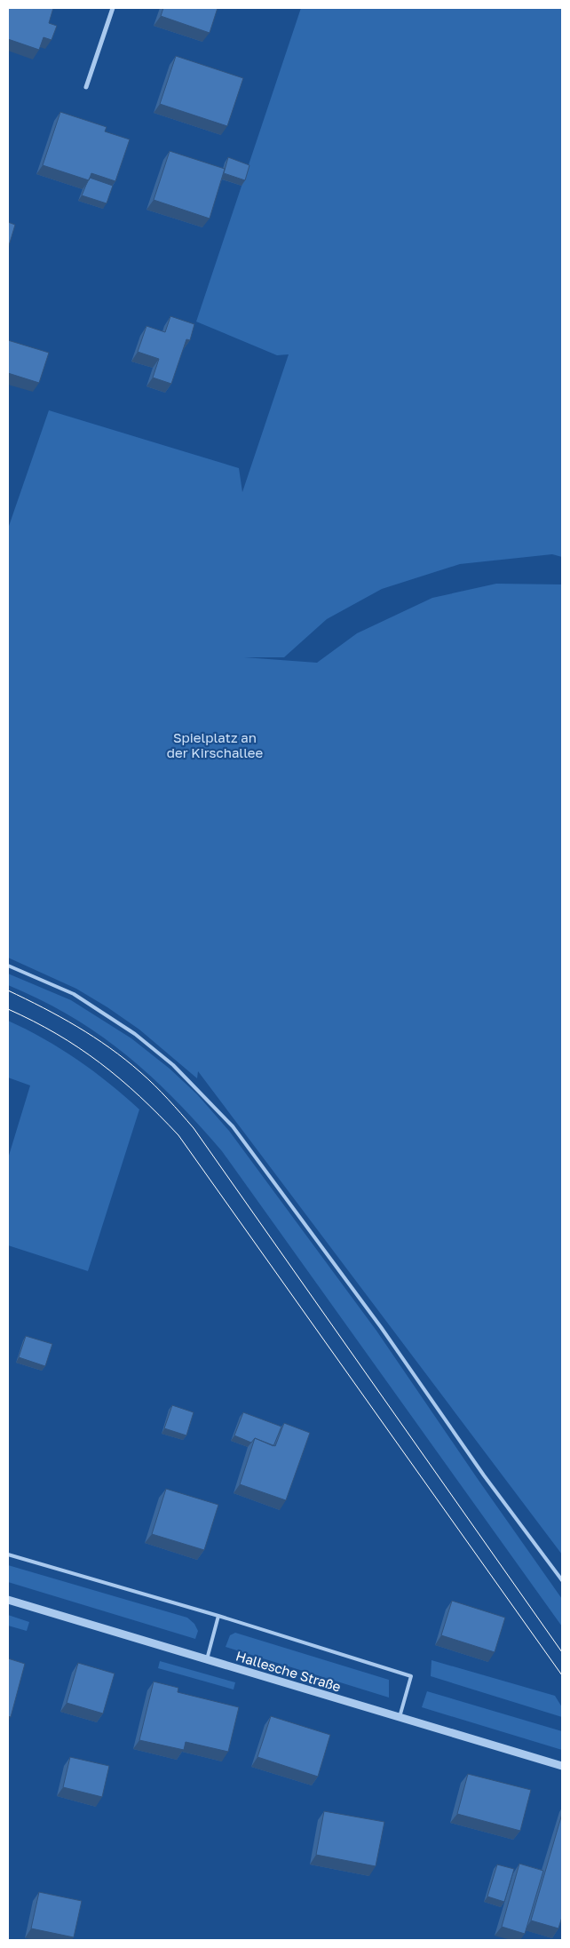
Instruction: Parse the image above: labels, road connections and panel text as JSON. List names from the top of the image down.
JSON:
{
  "streets": {
    "street": ["Hallesche Straße"]
  },
  "parks": ["Spielplatz an der Kirschallee"]
}
